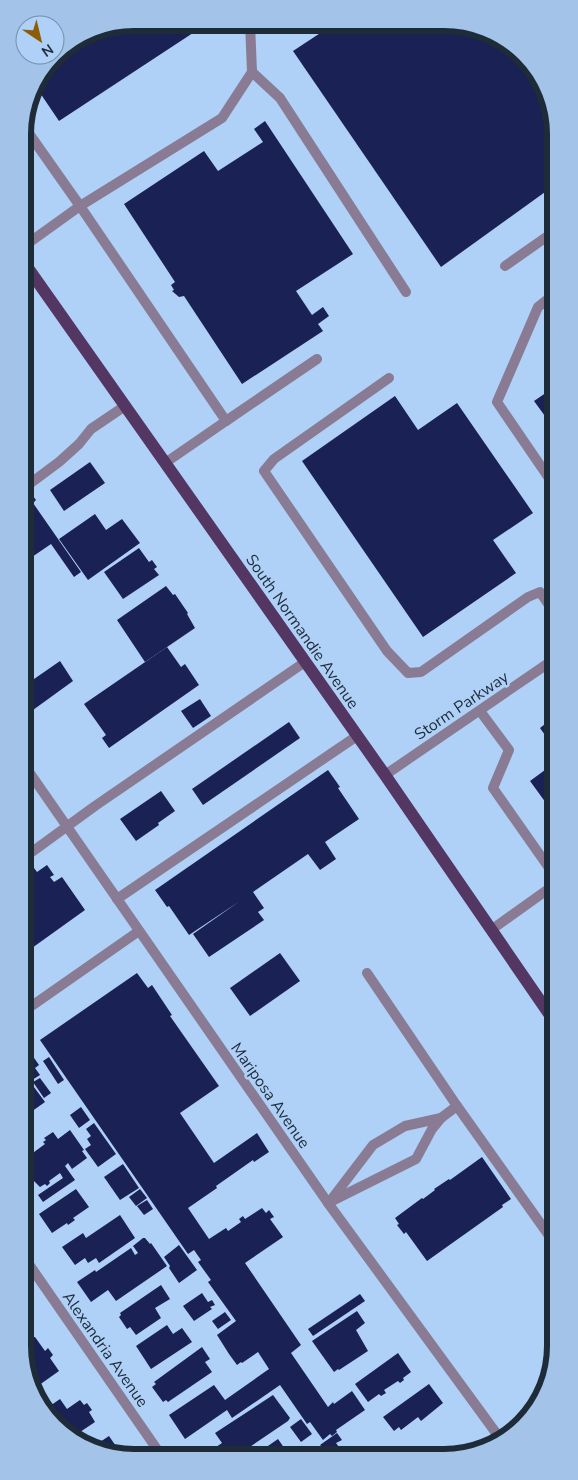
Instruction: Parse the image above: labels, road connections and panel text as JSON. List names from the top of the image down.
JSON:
{
  "streets": {
    "main road": ["South Normandie Avenue"],
    "street": ["Storm Parkway", "Mariposa Avenue", "Alexandria Avenue"]
  },
  "crossings": [
    ["South Normandie Avenue", "Storm Parkway"]
  ],
  "north": "bottom right"
}
